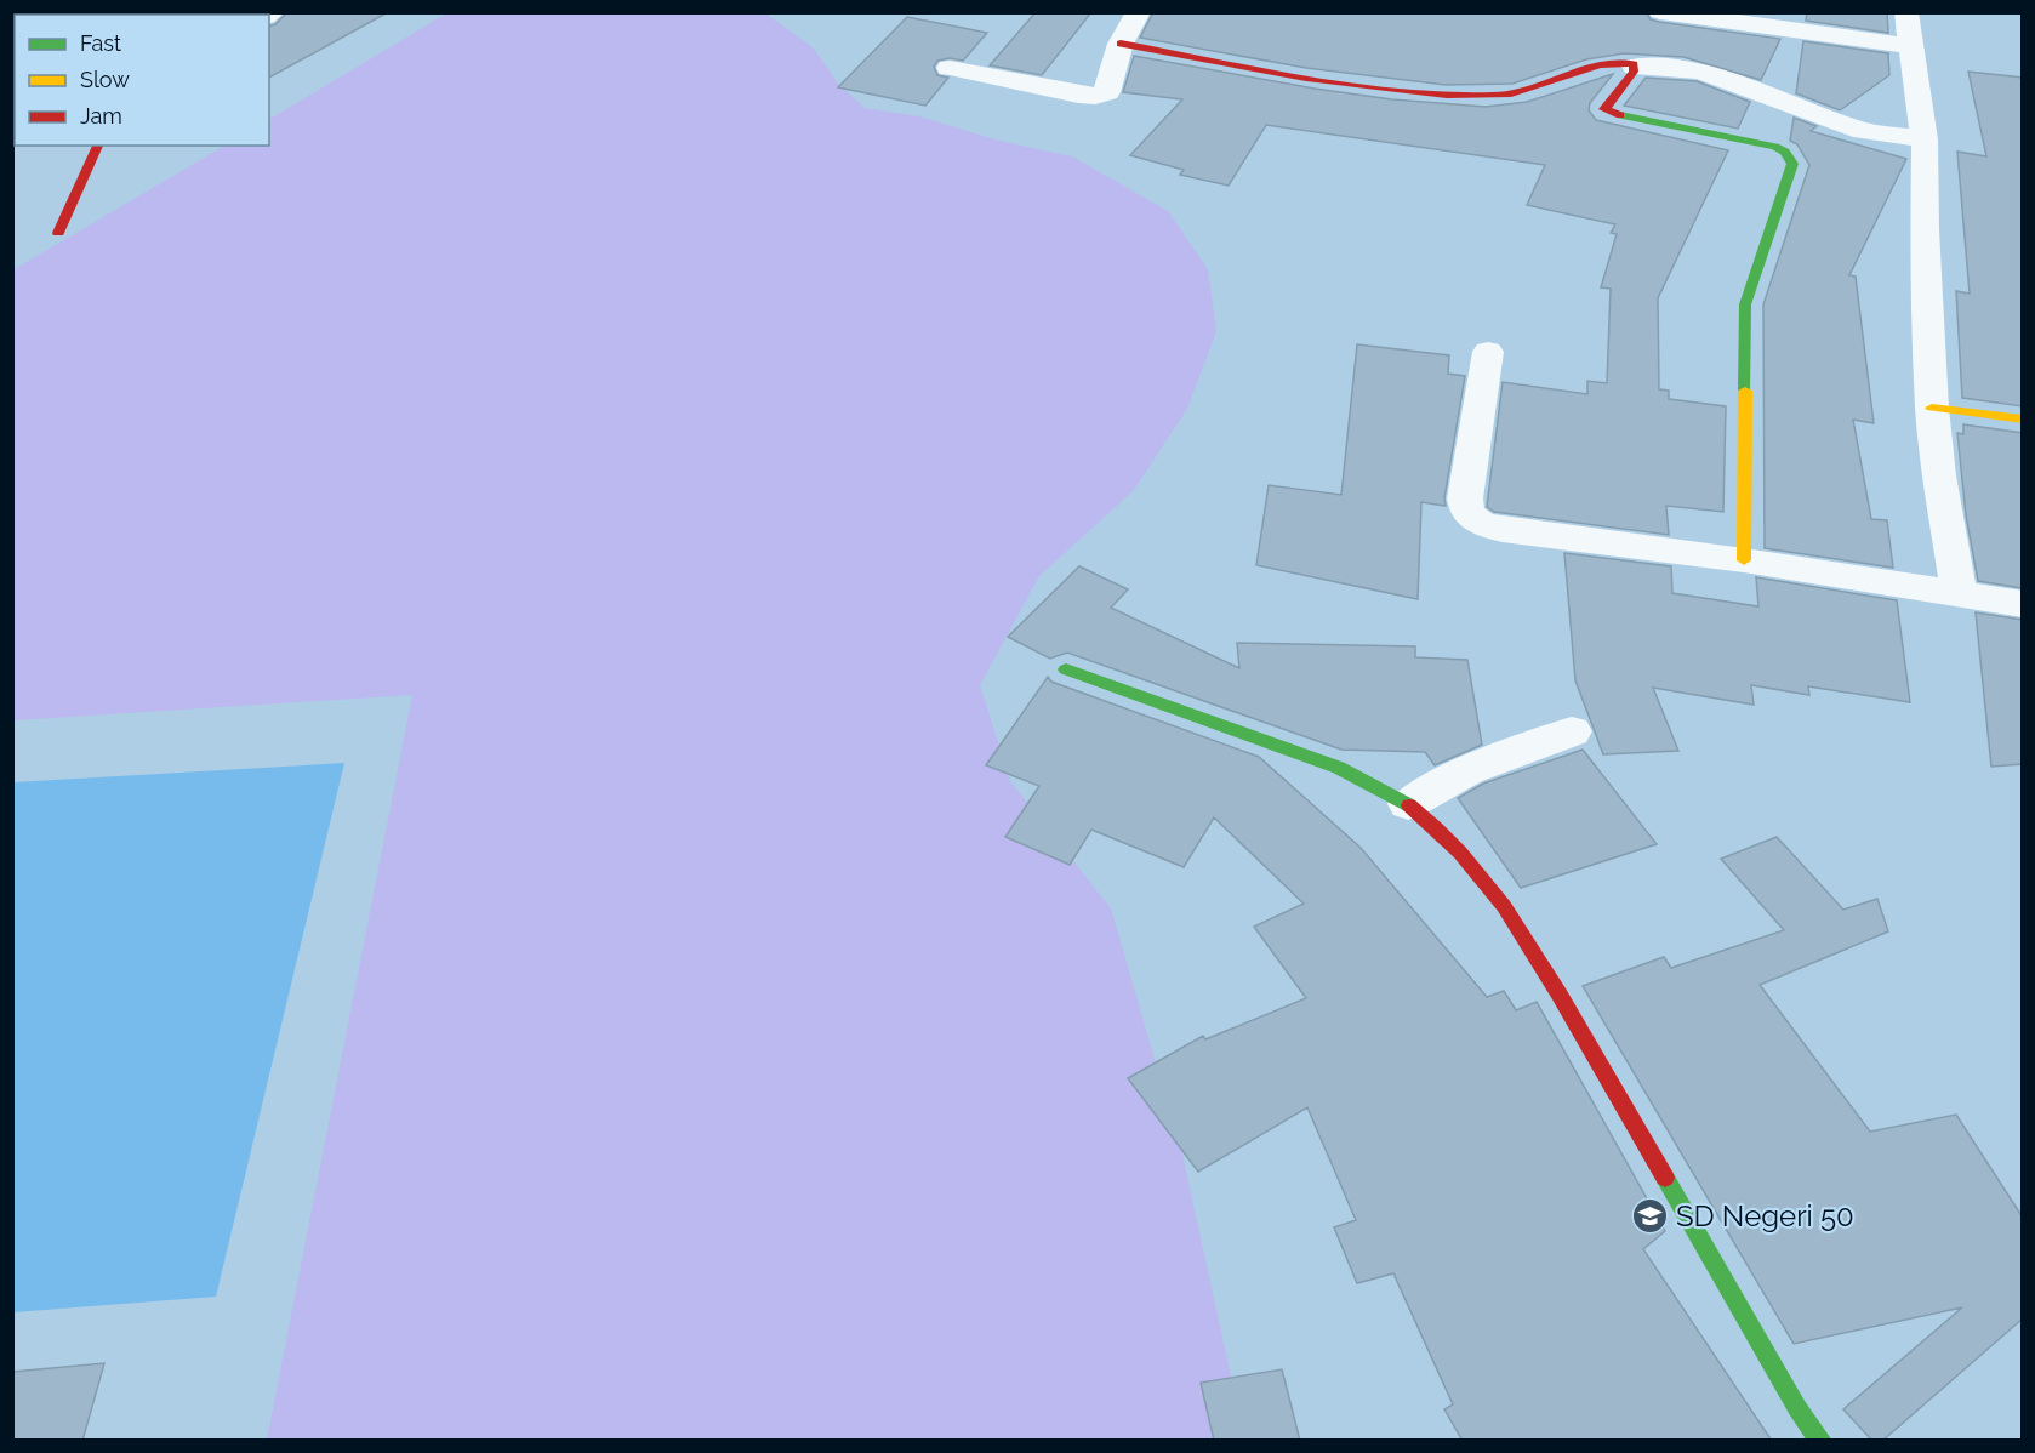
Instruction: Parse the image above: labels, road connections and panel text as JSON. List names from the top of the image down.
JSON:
{
  "places": {
    "school or university": ["SD Negeri 50"]
  },
  "legend": ["Fast", "Slow", "Jam"]
}
